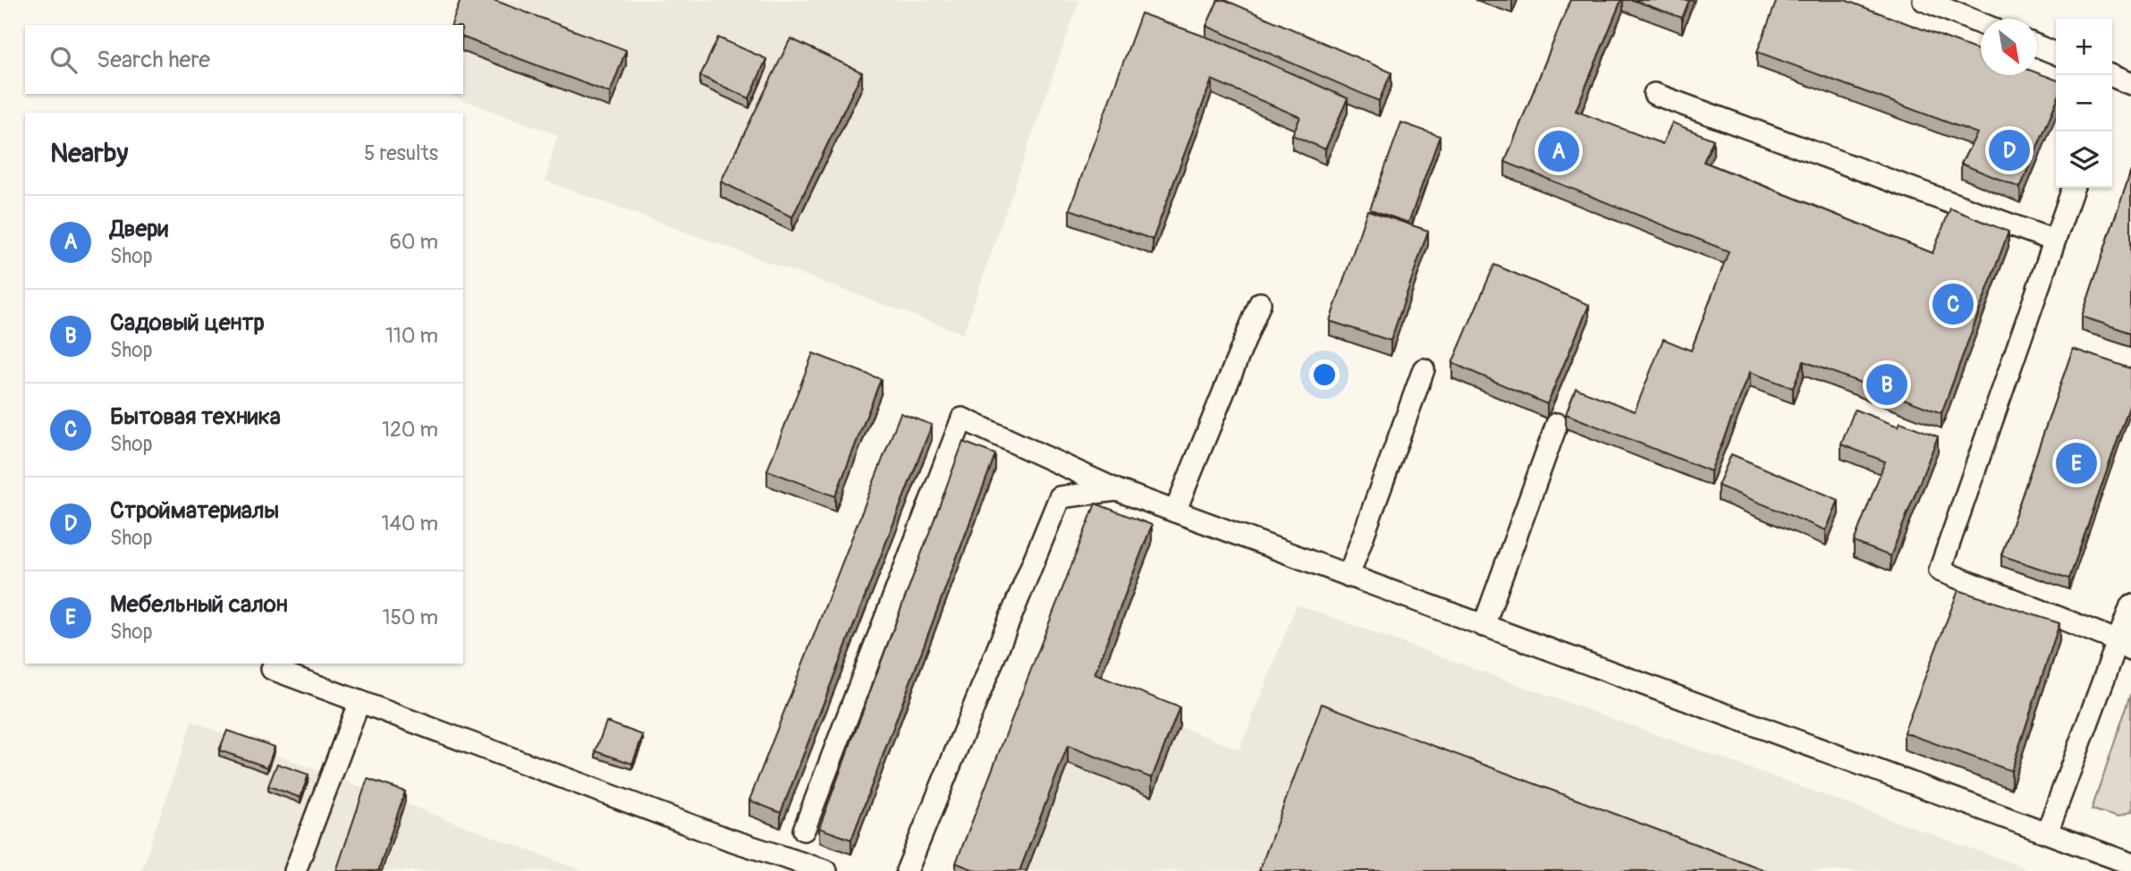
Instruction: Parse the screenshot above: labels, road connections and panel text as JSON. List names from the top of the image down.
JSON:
{
  "north": "bottom right",
  "page": {
    "map_buttons": ["+", "−"],
    "search": "Search here",
    "heading": ["Nearby", "5 results"],
    "pins": [
      "D",
      "A",
      "C",
      "B",
      "E"
    ],
    "list": [
      {
        "mark": "A",
        "name": "Двери",
        "note": "Shop",
        "value": "60 m"
      },
      {
        "mark": "B",
        "name": "Садовый центр",
        "note": "Shop",
        "value": "110 m"
      },
      {
        "mark": "C",
        "name": "Бытовая техника",
        "note": "Shop",
        "value": "120 m"
      },
      {
        "mark": "D",
        "name": "Стройматериалы",
        "note": "Shop",
        "value": "140 m"
      },
      {
        "mark": "E",
        "name": "Мебельный салон",
        "note": "Shop",
        "value": "150 m"
      }
    ]
  }
}
